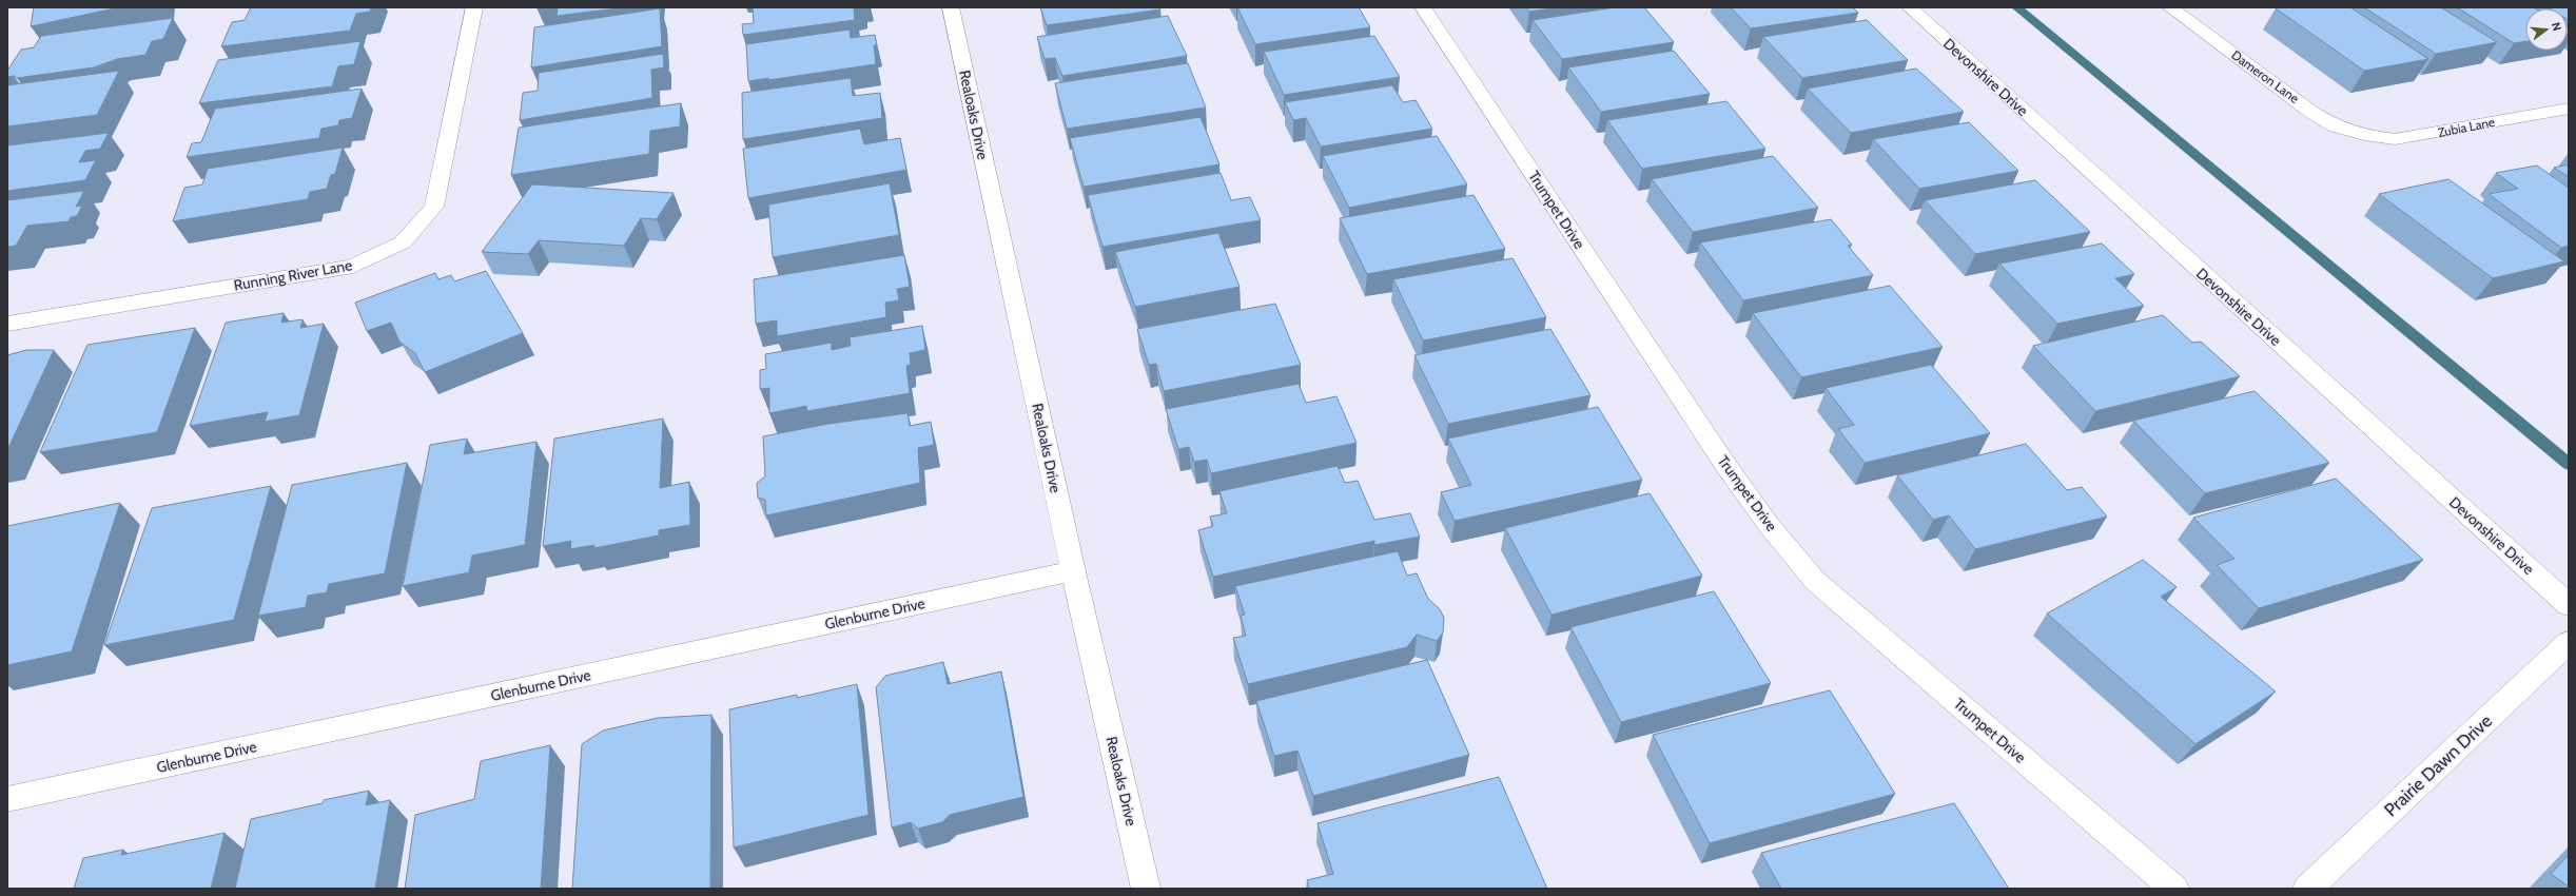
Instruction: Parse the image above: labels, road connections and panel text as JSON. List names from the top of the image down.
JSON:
{
  "streets": {
    "street": [
      "Devonshire Drive",
      "Dameron Lane",
      "Realoaks Drive",
      "Zubia Lane",
      "Trumpet Drive",
      "Running River Lane",
      "Glenburne Drive",
      "Prairie Dawn Drive"
    ]
  },
  "crossings": [
    ["Dameron Lane", "Zubia Lane"],
    ["Realoaks Drive", "Glenburne Drive"]
  ],
  "north": "right"
}
